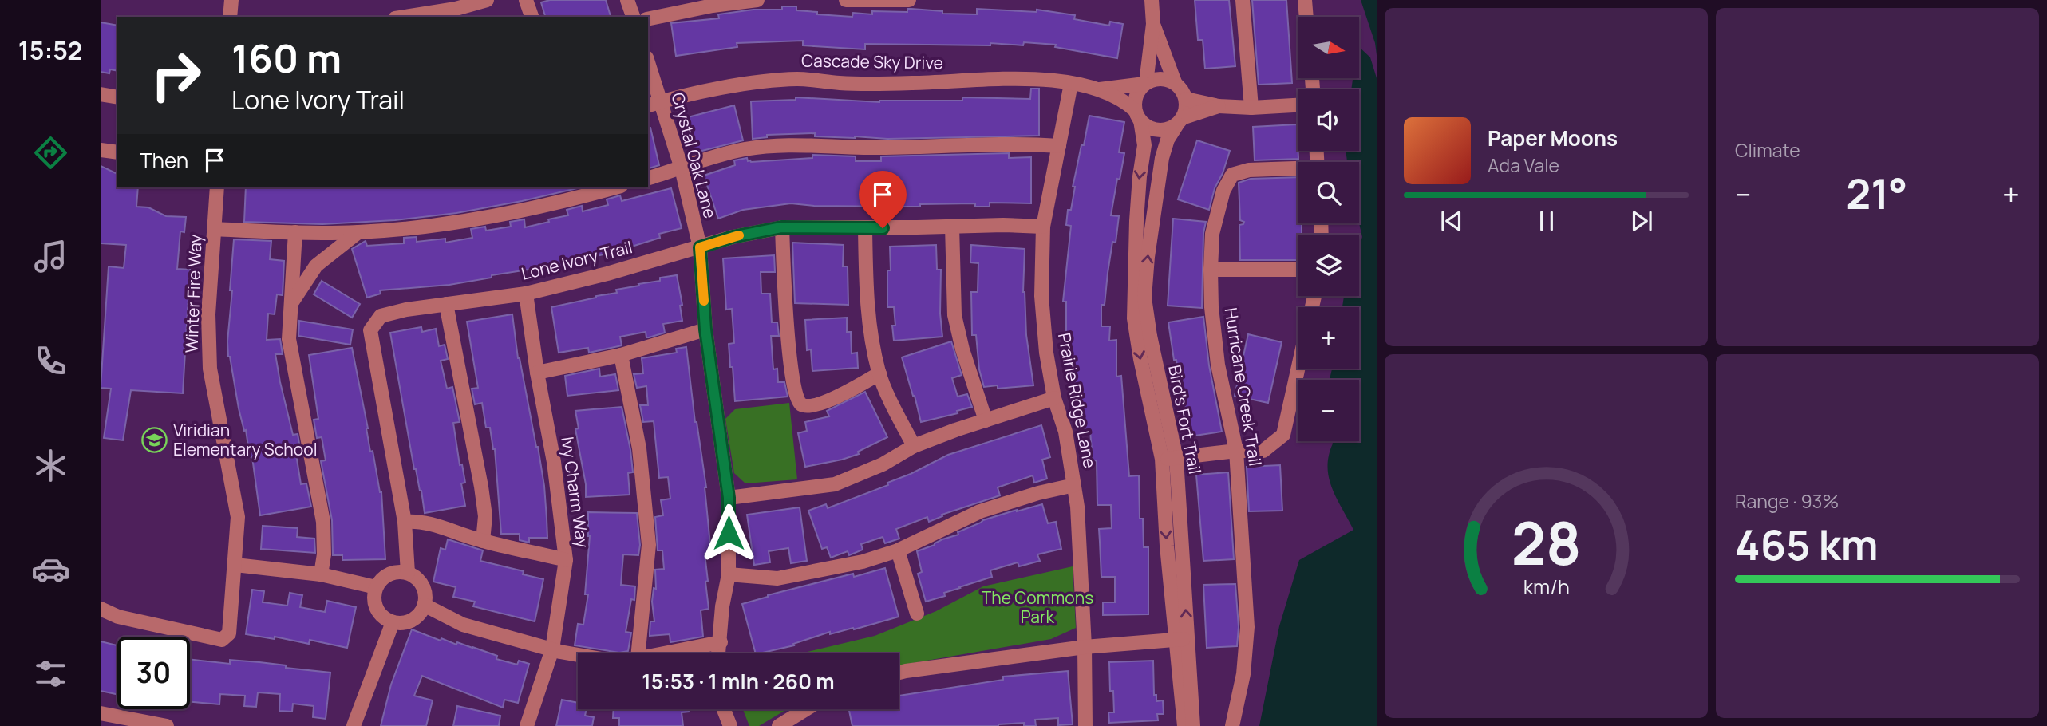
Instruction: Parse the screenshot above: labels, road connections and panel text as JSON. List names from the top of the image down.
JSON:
{
  "streets": {
    "street": [
      "Cascade Sky Drive",
      "Crystal Oak Lane",
      "Lone Ivory Trail",
      "Winter Fire Way",
      "Hurricane Creek Trail",
      "Prairie Ridge Lane",
      "Bird's Fort Trail",
      "Ivy Charm Way"
    ]
  },
  "crossings": [
    ["Cascade Sky Drive", "Crystal Oak Lane"],
    ["Cascade Sky Drive", "Prairie Ridge Lane"],
    ["Cascade Sky Drive", "Bird's Fort Trail"],
    ["Crystal Oak Lane", "Lone Ivory Trail"],
    ["Lone Ivory Trail", "Prairie Ridge Lane"],
    ["Lone Ivory Trail", "Ivy Charm Way"]
  ],
  "parks": ["The Commons Park"],
  "places": {
    "school or university": ["Viridian Elementary School"]
  },
  "north": "right",
  "page": {
    "tabs": "15:52",
    "tile": [
      "Climate",
      ["Range · 93%", "465 km"]
    ],
    "map_buttons": ["+", "−"],
    "turn": ["160 m", "Lone Ivory Trail"],
    "song": ["Paper Moons", "Ada Vale"],
    "then": "Then",
    "heat": ["−", "21°", "+"],
    "limit": "30",
    "trip": "15:53 · 1 min · 260 m",
    "gauge": ["28", "km/h"]
  }
}
